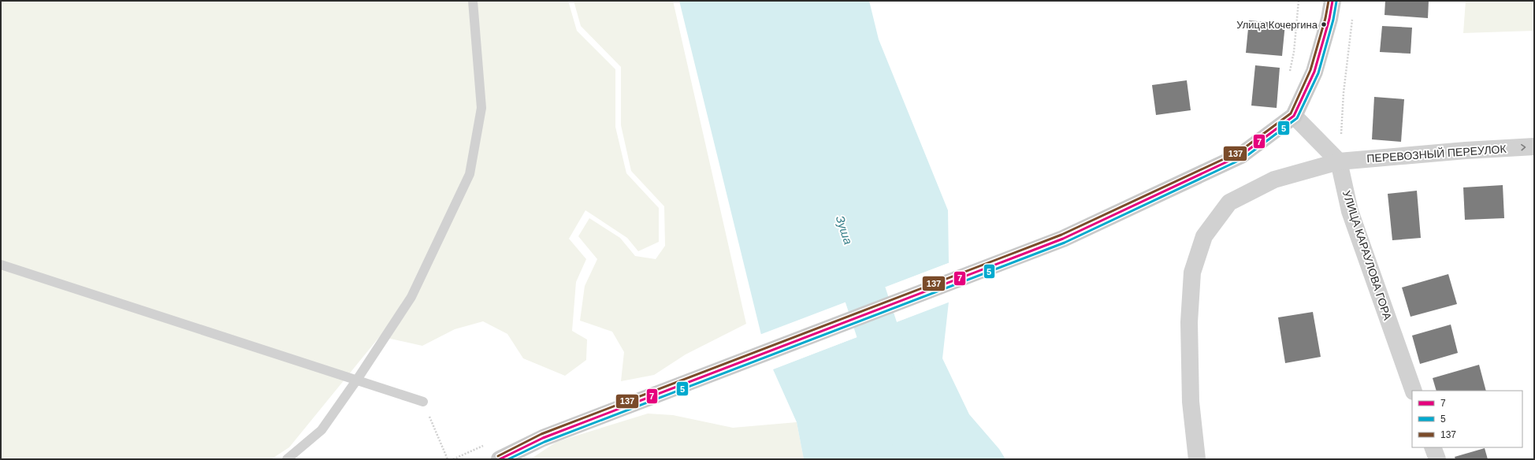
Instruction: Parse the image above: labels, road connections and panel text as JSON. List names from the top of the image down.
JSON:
{
  "streets": {
    "street": ["ПЕРЕВОЗНЫЙ ПЕРЕУЛОК", "УЛИЦА КАРАУЛОВА ГОРА"]
  },
  "crossings": [
    ["ПЕРЕВОЗНЫЙ ПЕРЕУЛОК", "УЛИЦА КАРАУЛОВА ГОРА"]
  ],
  "water": ["Зуша"],
  "places": ["Улица Кочергина"],
  "lines": ["transit line 7", "transit line 137", "transit line 5"],
  "legend": ["7", "5", "137"]
}
